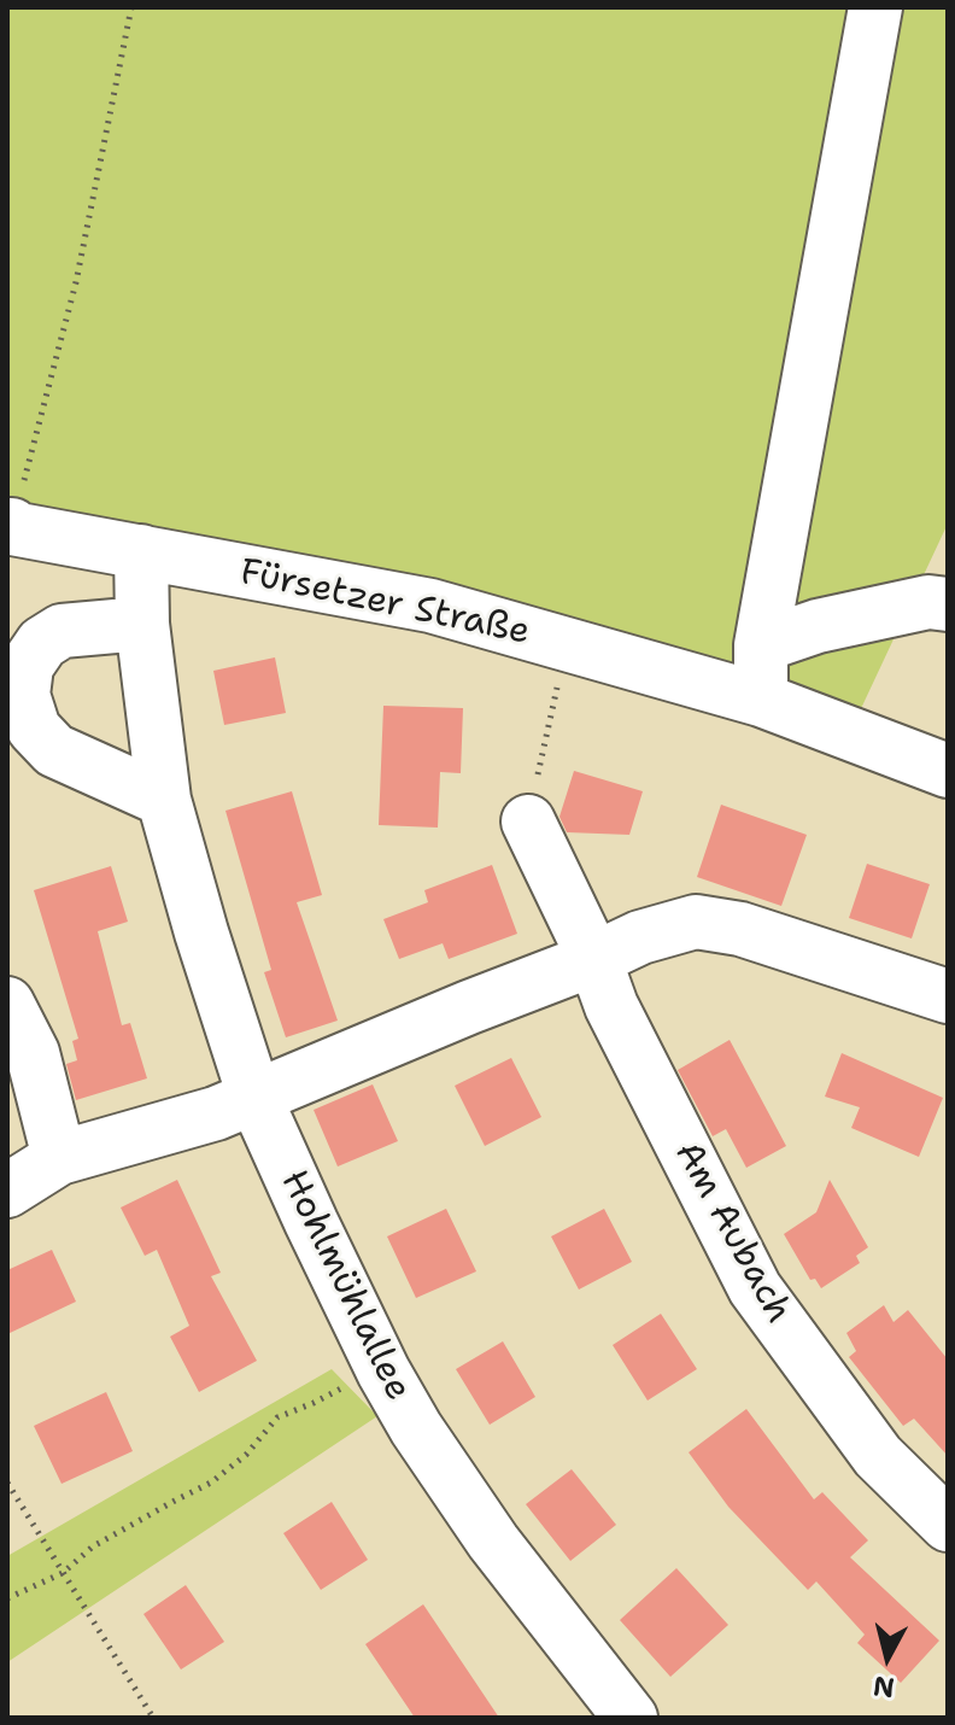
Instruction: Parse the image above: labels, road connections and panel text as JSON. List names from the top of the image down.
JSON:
{
  "streets": {
    "street": ["Fürsetzer Straße", "Am Aubach", "Hohlmühlallee"]
  },
  "crossings": [
    ["Fürsetzer Straße", "Hohlmühlallee"]
  ],
  "north": "bottom"
}
